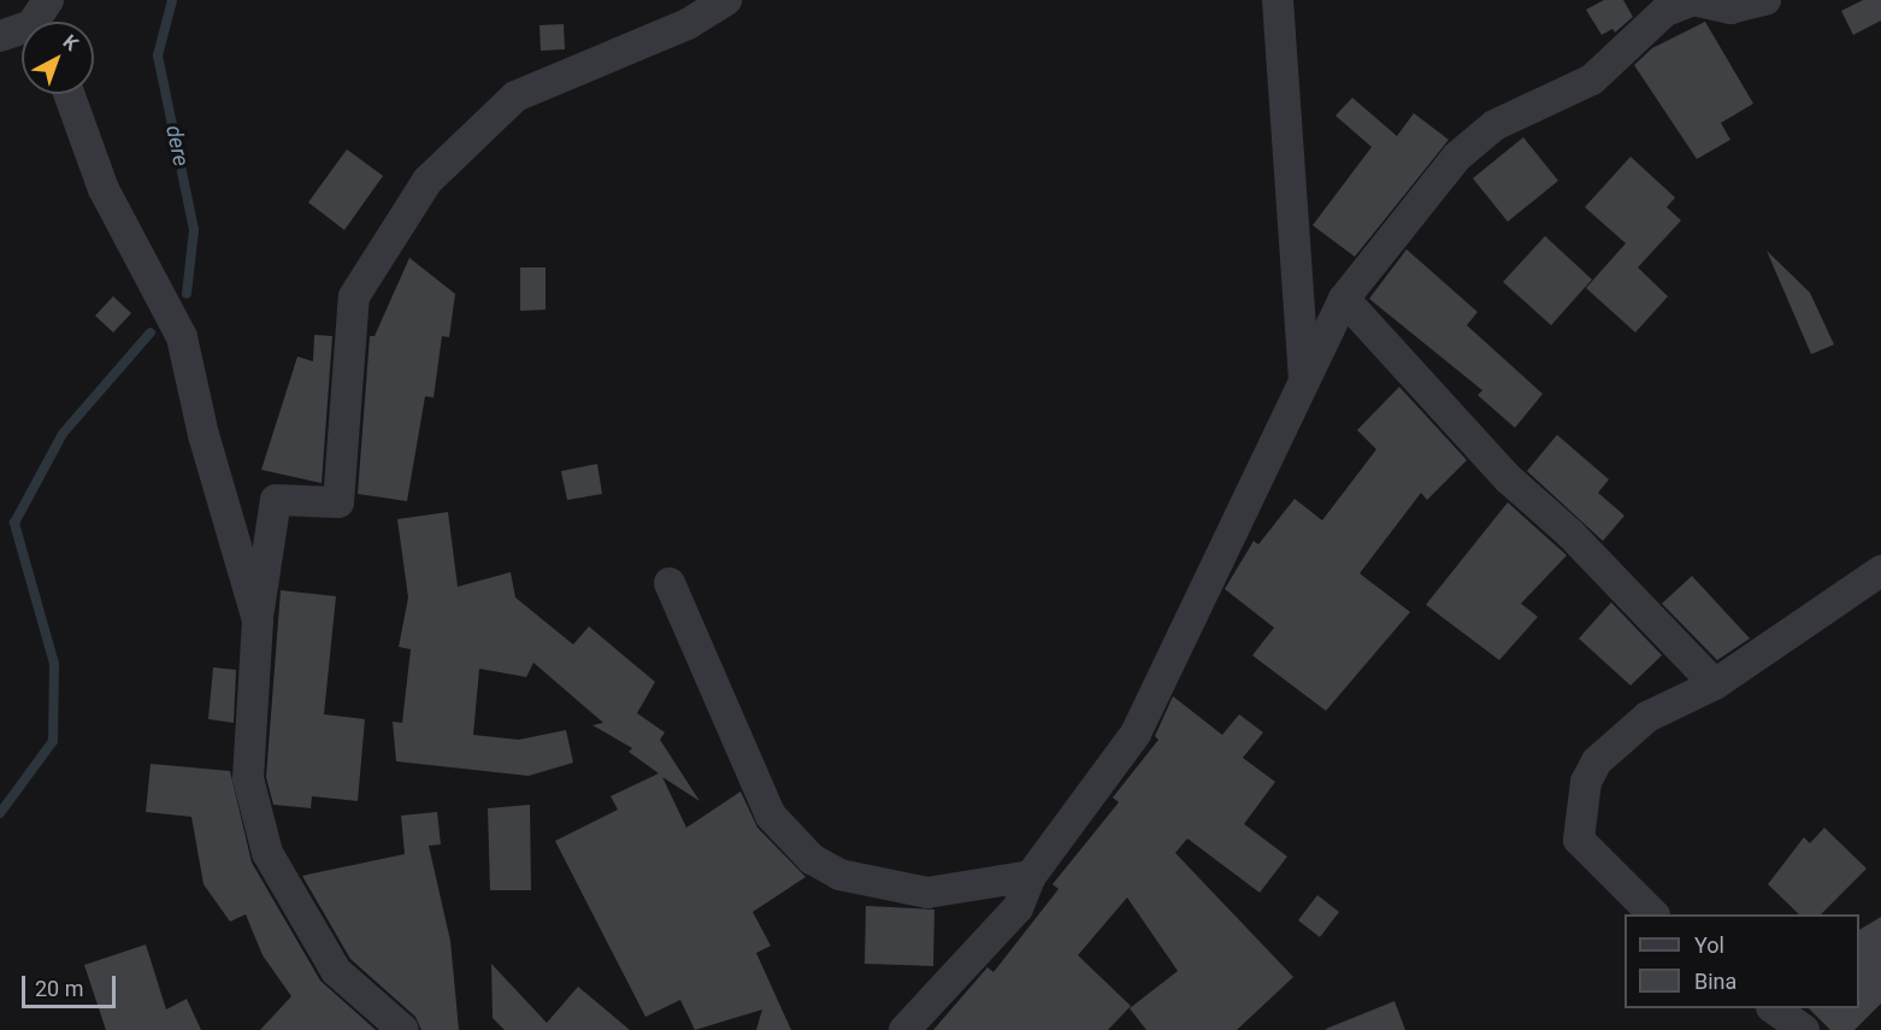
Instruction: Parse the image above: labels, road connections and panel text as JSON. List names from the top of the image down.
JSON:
{
  "water": ["dere"],
  "legend": ["Yol", "Bina"],
  "scale_bar": "20 m",
  "north": "top right"
}
